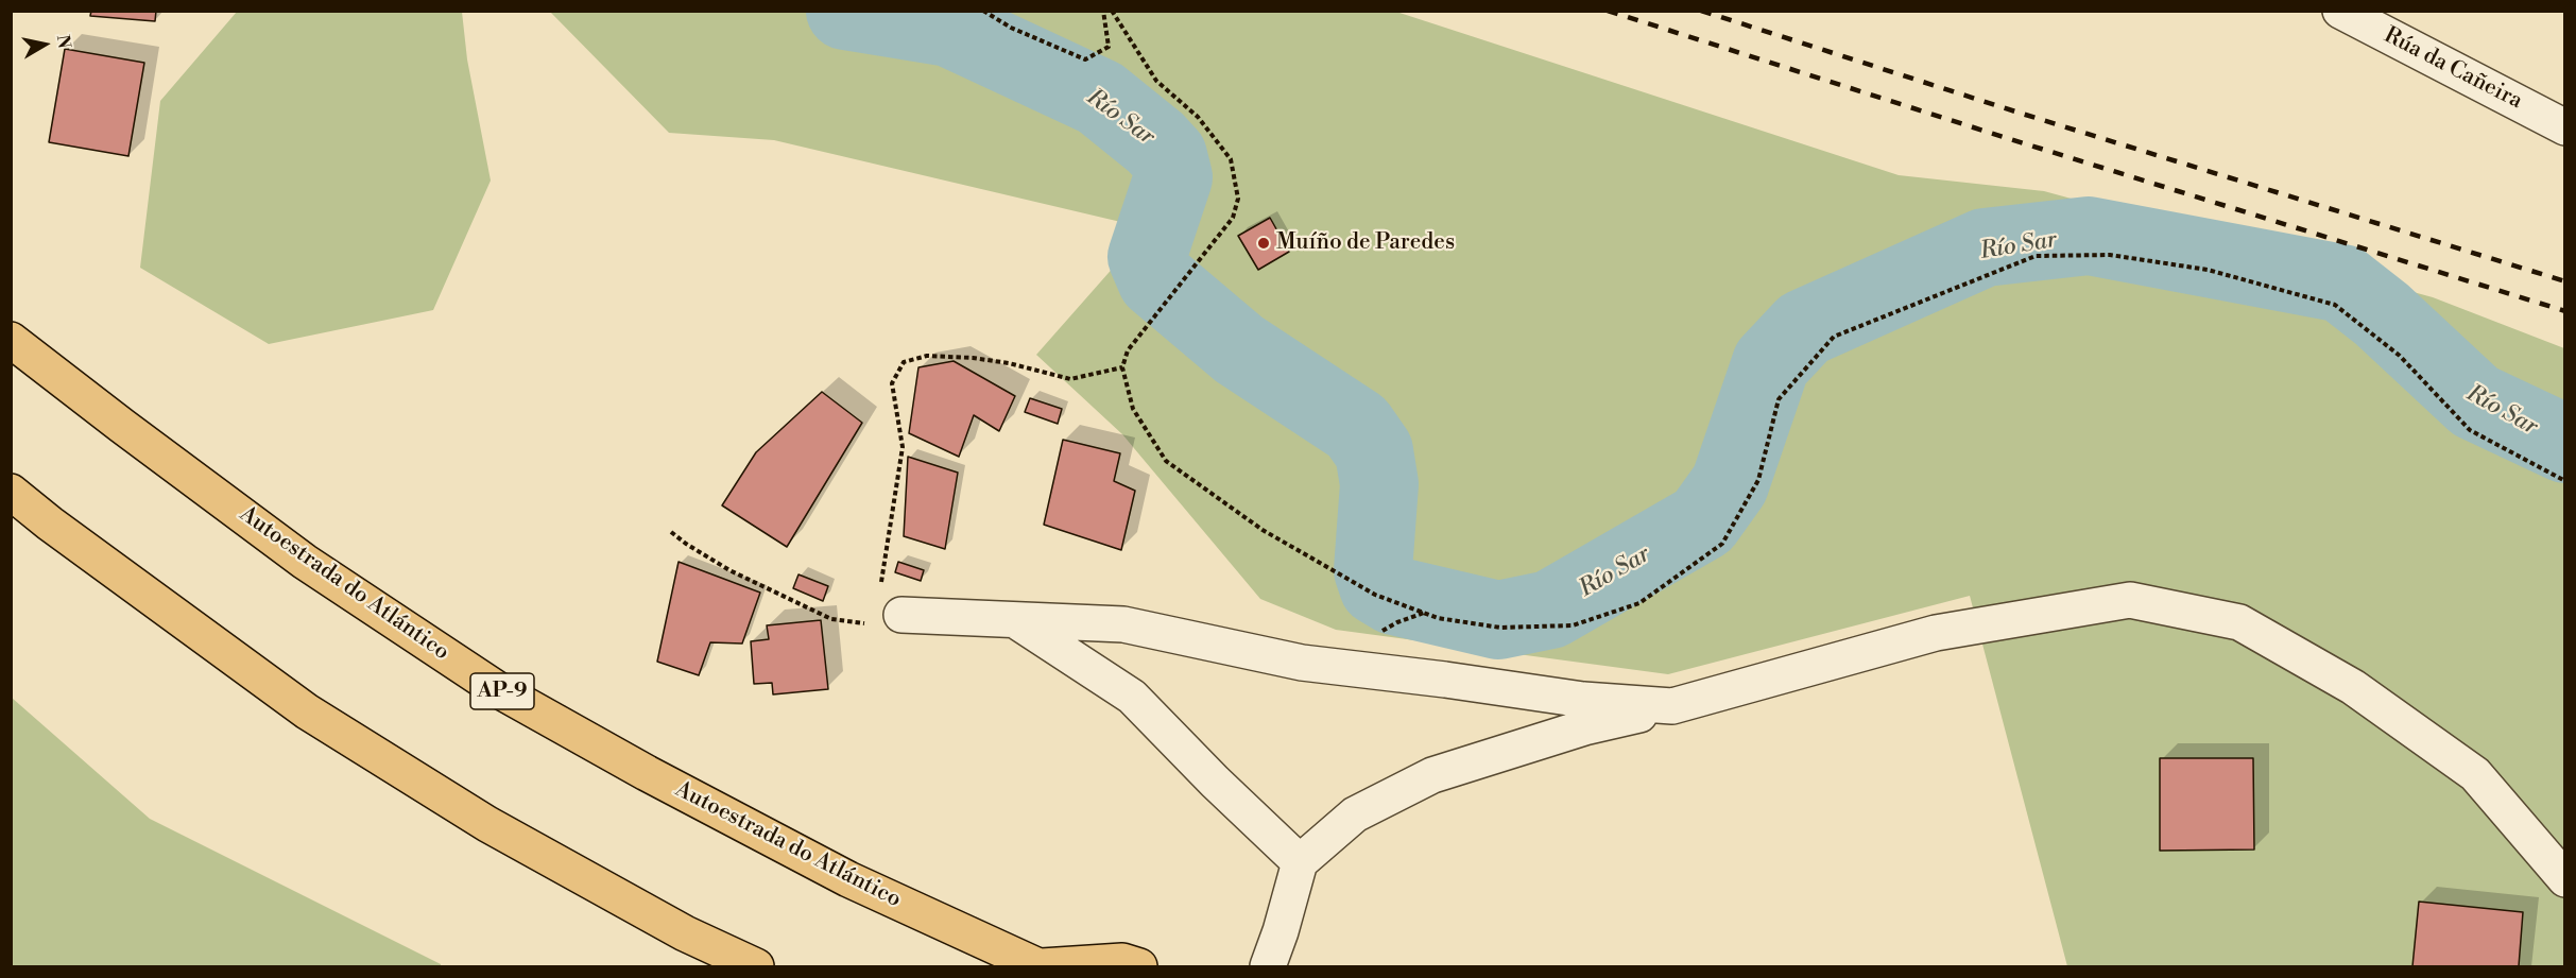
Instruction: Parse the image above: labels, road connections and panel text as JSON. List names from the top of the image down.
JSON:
{
  "streets": {
    "highway": ["Autoestrada do Atlántico", "AP-9"],
    "street": ["Rúa da Cañeira"]
  },
  "water": ["Río Sar"],
  "places": ["Muíño de Paredes"],
  "north": "right"
}
